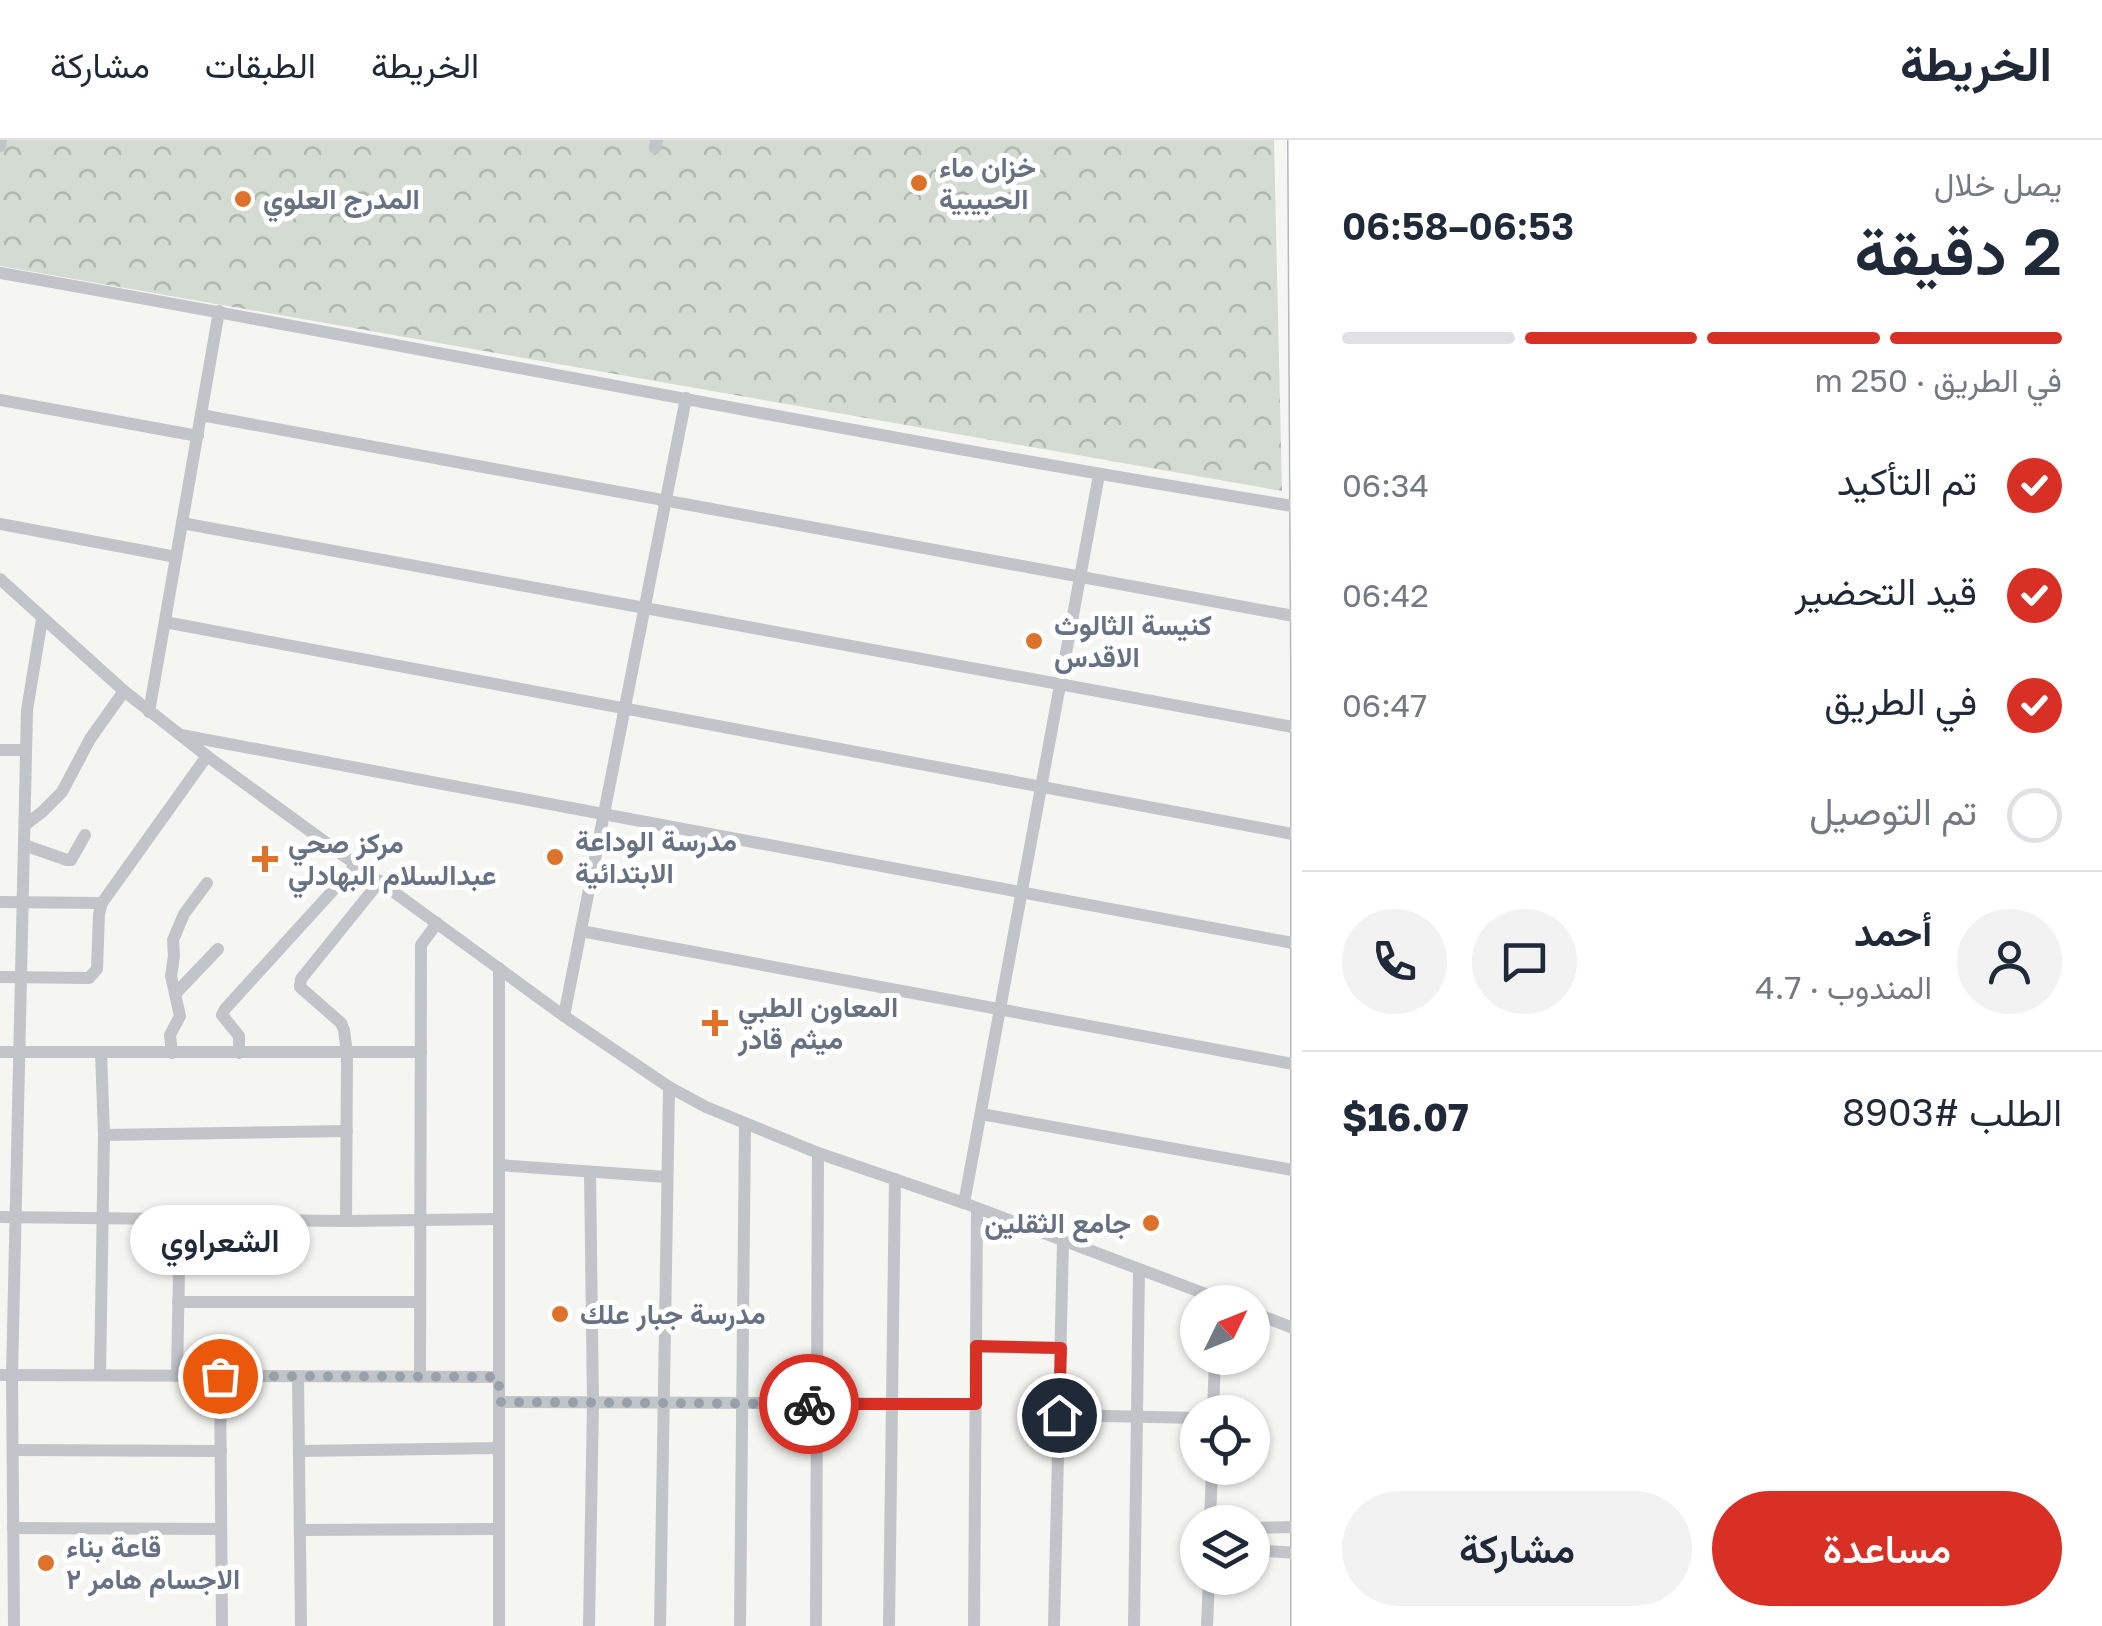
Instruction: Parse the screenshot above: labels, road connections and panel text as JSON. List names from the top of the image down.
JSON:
{
  "places": {
    "other": [
      "خزان ماء الحبيبية",
      "المدرج العلوي",
      "كنيسة الثالوث الاقدس",
      "مدرسة الوداعة الابتدائية",
      "جامع الثقلين",
      "مدرسة جبار علك",
      "الشعراوي",
      "قاعة بناء الاجسام هامر ٢"
    ],
    "health": ["مركز صحي عبدالسلام البهادلي", "المعاون الطبي ميثم قادر"]
  },
  "north": "top right",
  "page": {
    "header": "الخريطة",
    "nav": ["الخريطة", "الطبقات", "مشاركة"],
    "heading": ["2 دقيقة", "يصل خلال", "06:53–06:58"],
    "panel": [
      "أحمد",
      "المندوب · 4.7",
      "الطلب #8903",
      "$16.07"
    ],
    "bar": "في الطريق · 250 m",
    "list": [
      ["تم التأكيد", "06:34"],
      ["قيد التحضير", "06:42"],
      ["في الطريق", "06:47"],
      "تم التوصيل"
    ],
    "bubble": "الشعراوي",
    "buttons": ["مساعدة", "مشاركة"]
  }
}
